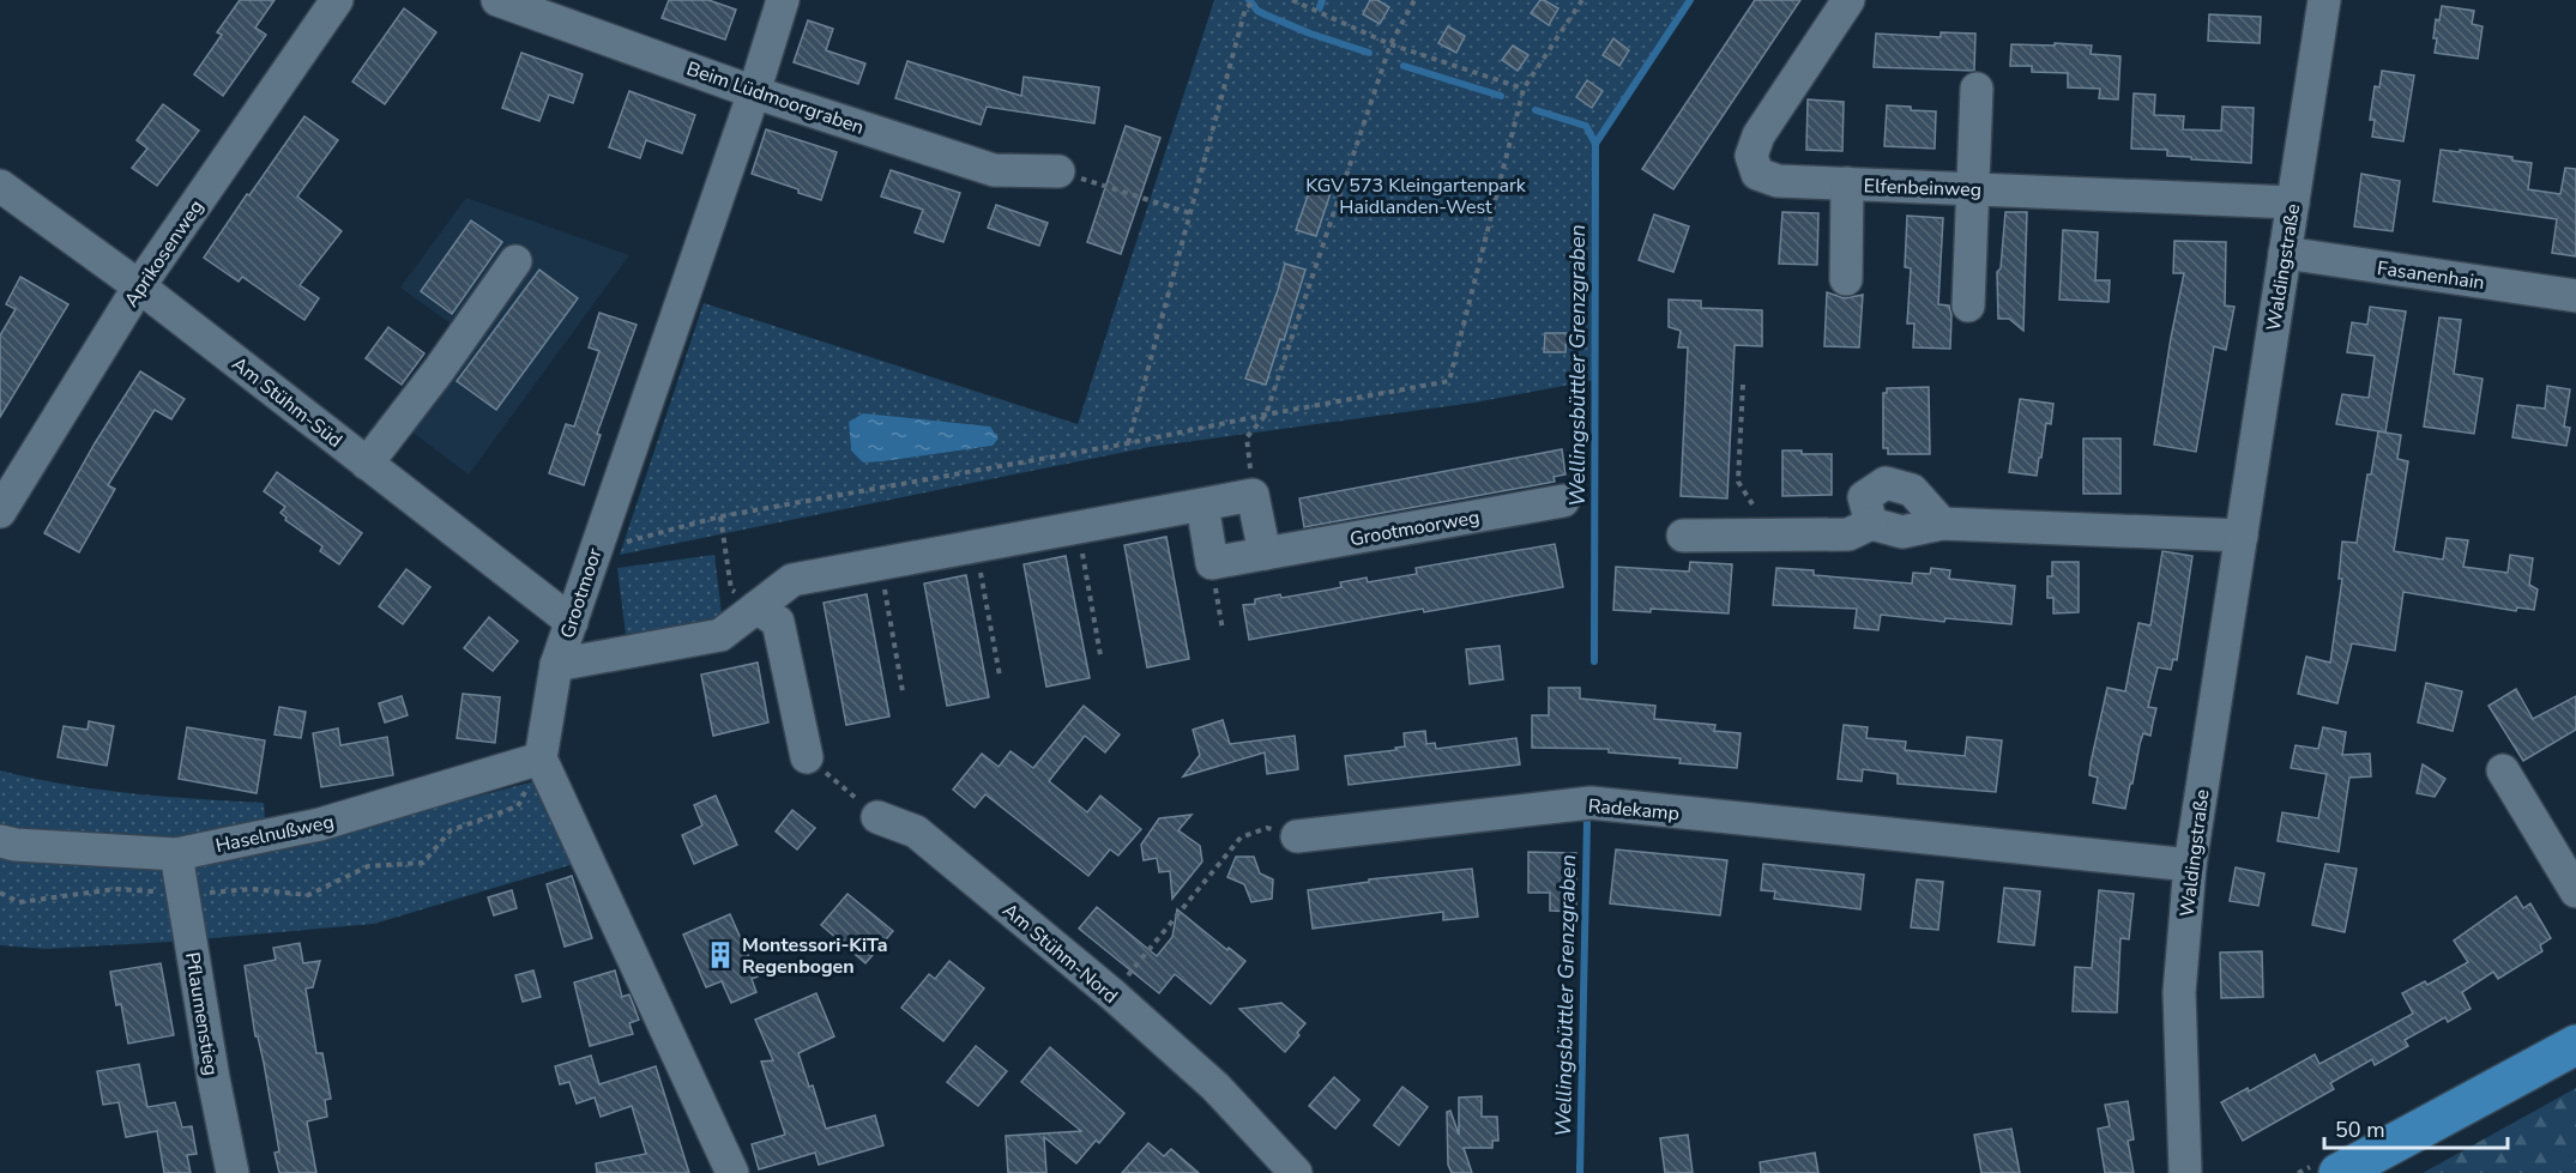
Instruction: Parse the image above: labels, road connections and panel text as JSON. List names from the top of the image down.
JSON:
{
  "streets": {
    "street": [
      "Beim Lüdmoorgraben",
      "Elfenbeinweg",
      "Aprikosenweg",
      "Waldingstraße",
      "Fasanenhain",
      "Am Stühm-Süd",
      "Grootmoorweg",
      "Grootmoor",
      "Radekamp",
      "Haselnußweg",
      "Am Stühm-Nord",
      "Pflaumenstieg"
    ]
  },
  "crossings": [
    ["Beim Lüdmoorgraben", "Grootmoor"],
    ["Elfenbeinweg", "Waldingstraße"],
    ["Aprikosenweg", "Am Stühm-Süd"],
    ["Waldingstraße", "Fasanenhain"],
    ["Waldingstraße", "Radekamp"],
    ["Am Stühm-Süd", "Grootmoor"],
    ["Grootmoor", "Haselnußweg"],
    ["Haselnußweg", "Pflaumenstieg"]
  ],
  "water": ["Wellingsbüttler Grenzgraben"],
  "parks": ["KGV 573 Kleingartenpark Haidlanden-West"],
  "places": {
    "building": ["Montessori-KiTa Regenbogen"]
  },
  "scale_bar": "50 m"
}
